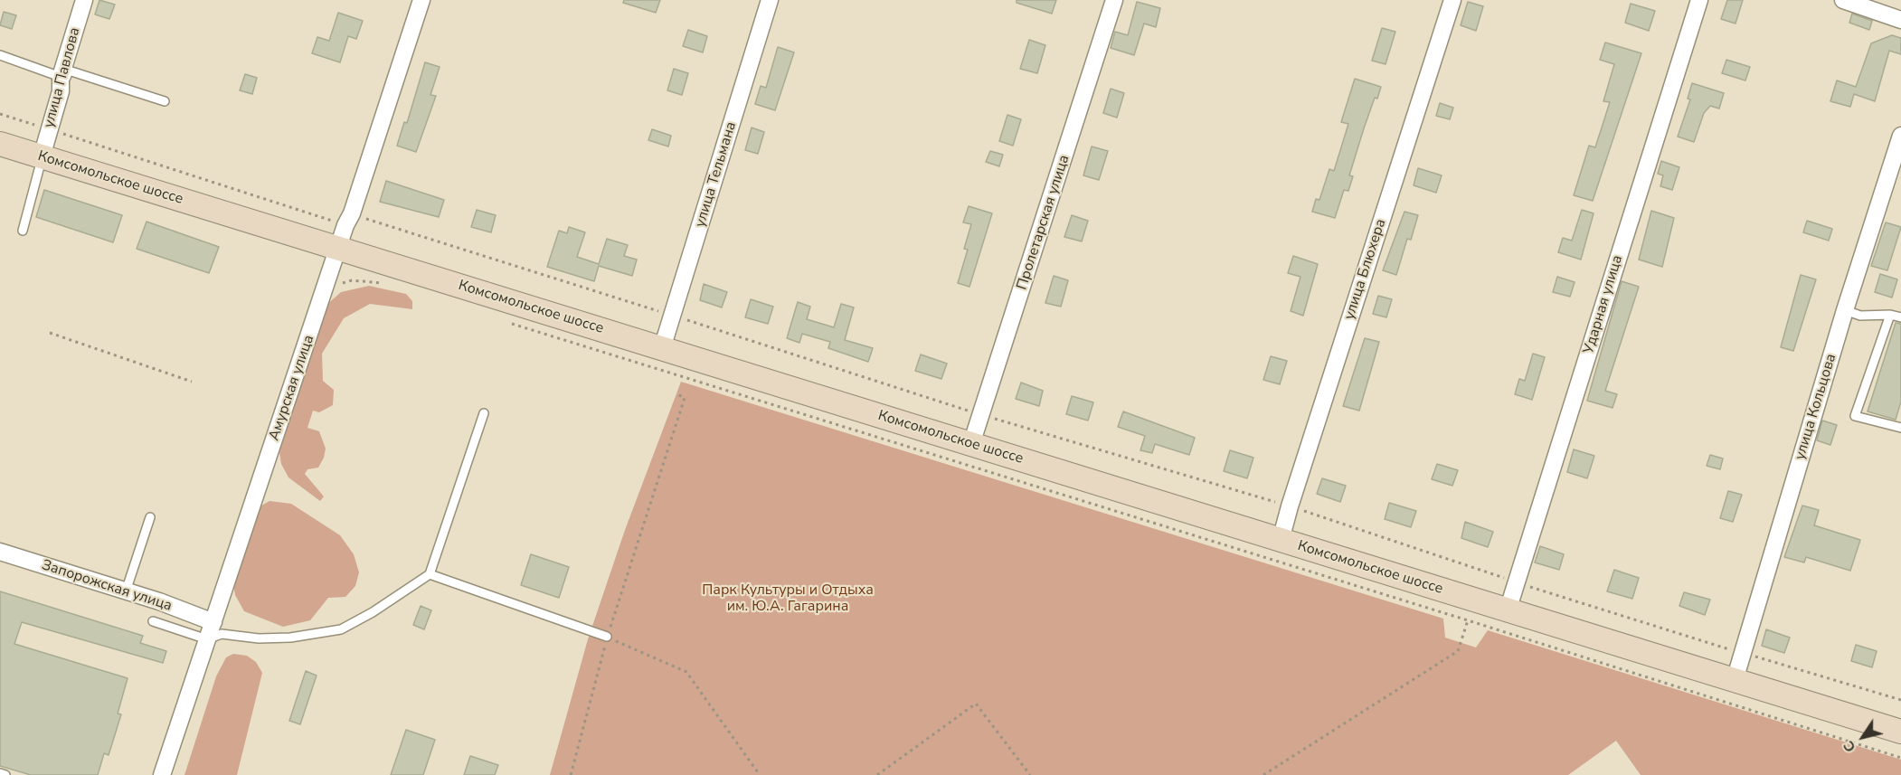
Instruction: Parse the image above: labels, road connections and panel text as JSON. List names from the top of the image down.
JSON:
{
  "streets": {
    "main road": ["Комсомольское шоссе"],
    "street": [
      "улица Павлова",
      "улица Тельмана",
      "Пролетарская улица",
      "улица Блюхера",
      "Ударная улица",
      "Амурская улица",
      "улица Кольцова",
      "Запорожская улица"
    ]
  },
  "crossings": [
    ["улица Павлова", "Комсомольское шоссе"],
    ["улица Тельмана", "Комсомольское шоссе"],
    ["Комсомольское шоссе", "Пролетарская улица"],
    ["Комсомольское шоссе", "улица Блюхера"],
    ["Комсомольское шоссе", "Ударная улица"],
    ["Комсомольское шоссе", "Амурская улица"],
    ["Комсомольское шоссе", "улица Кольцова"],
    ["Амурская улица", "Запорожская улица"]
  ],
  "parks": ["Парк Культуры и Отдыха им. Ю.А. Гагарина"],
  "north": "bottom left"
}
